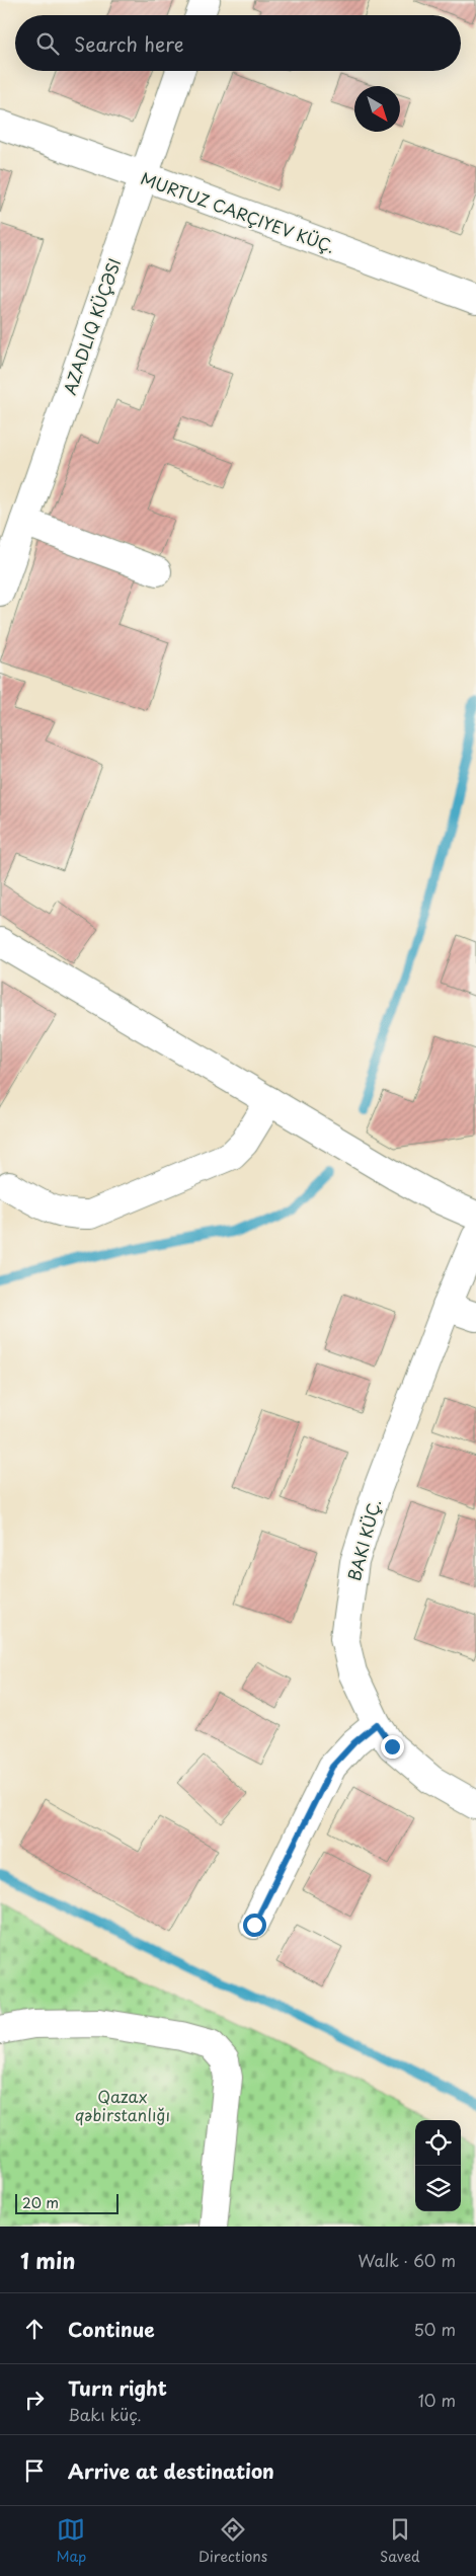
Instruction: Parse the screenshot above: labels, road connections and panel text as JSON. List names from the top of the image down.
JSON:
{
  "parks": ["Qazax qəbirstanlığı"],
  "scale_bar": "20 m",
  "north": "bottom right",
  "page": {
    "search": "Search here",
    "scale": "20 m",
    "heading": ["1 min", "Walk · 60 m"],
    "list": [
      ["Continue", "50 m"],
      ["Turn right", "Bakı küç.", "10 m"],
      "Arrive at destination"
    ],
    "nav": ["Map", "Directions", "Saved"]
  }
}
